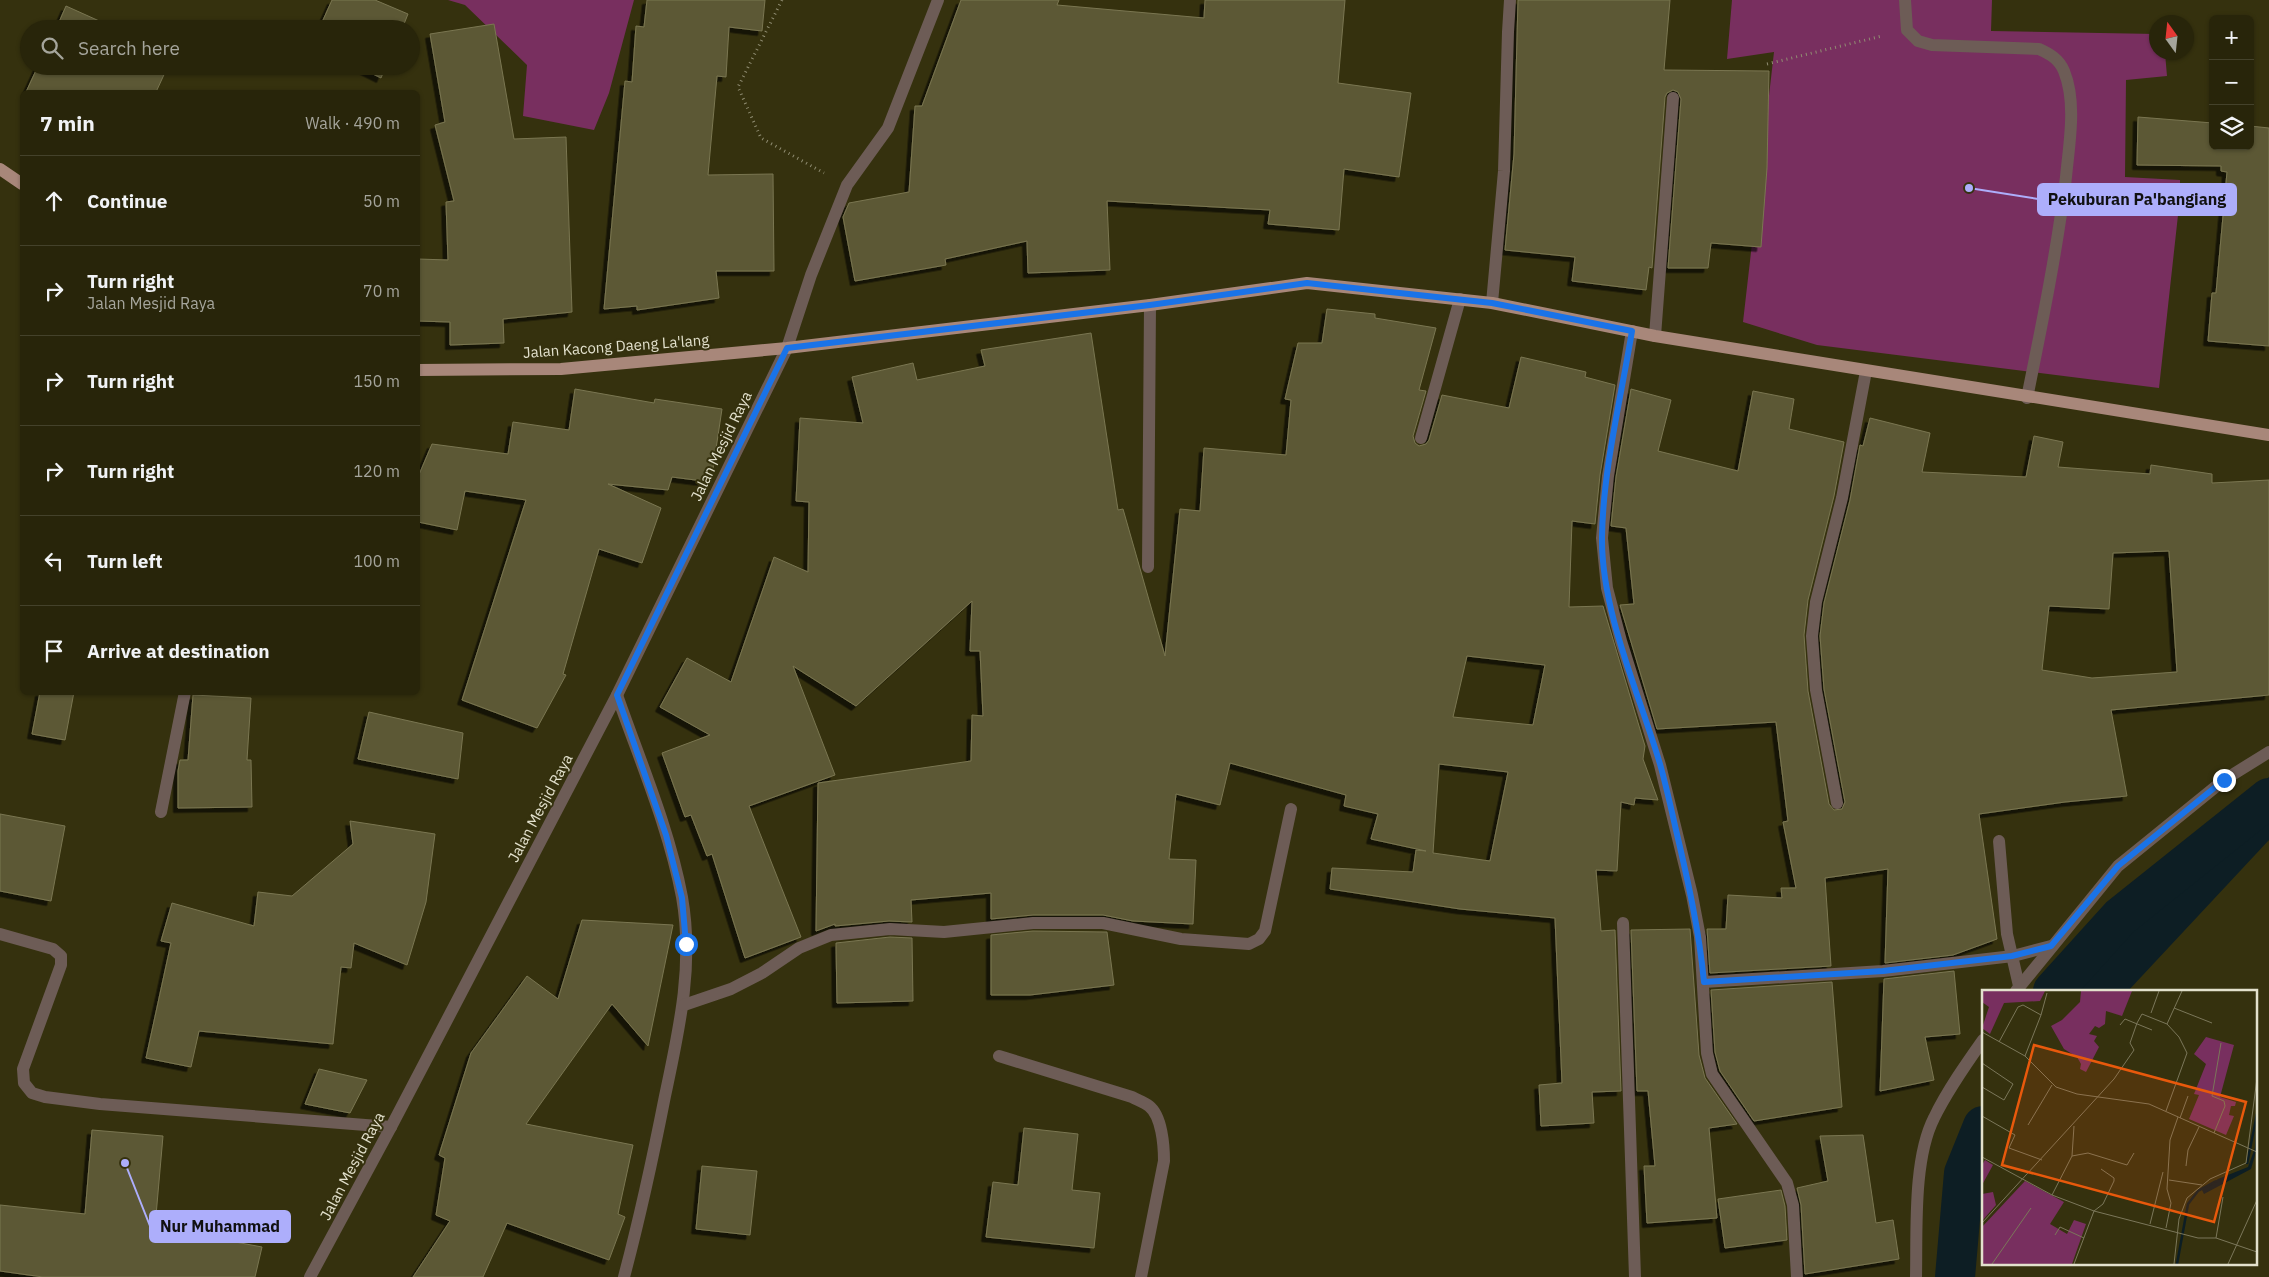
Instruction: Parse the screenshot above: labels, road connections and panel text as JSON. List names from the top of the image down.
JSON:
{
  "streets": {
    "main road": ["Jalan Kacong Daeng La'lang"],
    "street": ["Jalan Mesjid Raya"]
  },
  "crossings": [
    ["Jalan Kacong Daeng La'lang", "Jalan Mesjid Raya"]
  ],
  "places": ["Pekuburan Pa'bangiang", "Nur Muhammad"],
  "north": "top",
  "page": {
    "map_buttons": ["+", "−"],
    "search": "Search here",
    "heading": ["7 min", "Walk · 490 m"],
    "list": [
      ["Continue", "50 m"],
      ["Turn right", "Jalan Mesjid Raya", "70 m"],
      ["Turn right", "150 m"],
      ["Turn right", "120 m"],
      ["Turn left", "100 m"],
      "Arrive at destination"
    ]
  }
}
